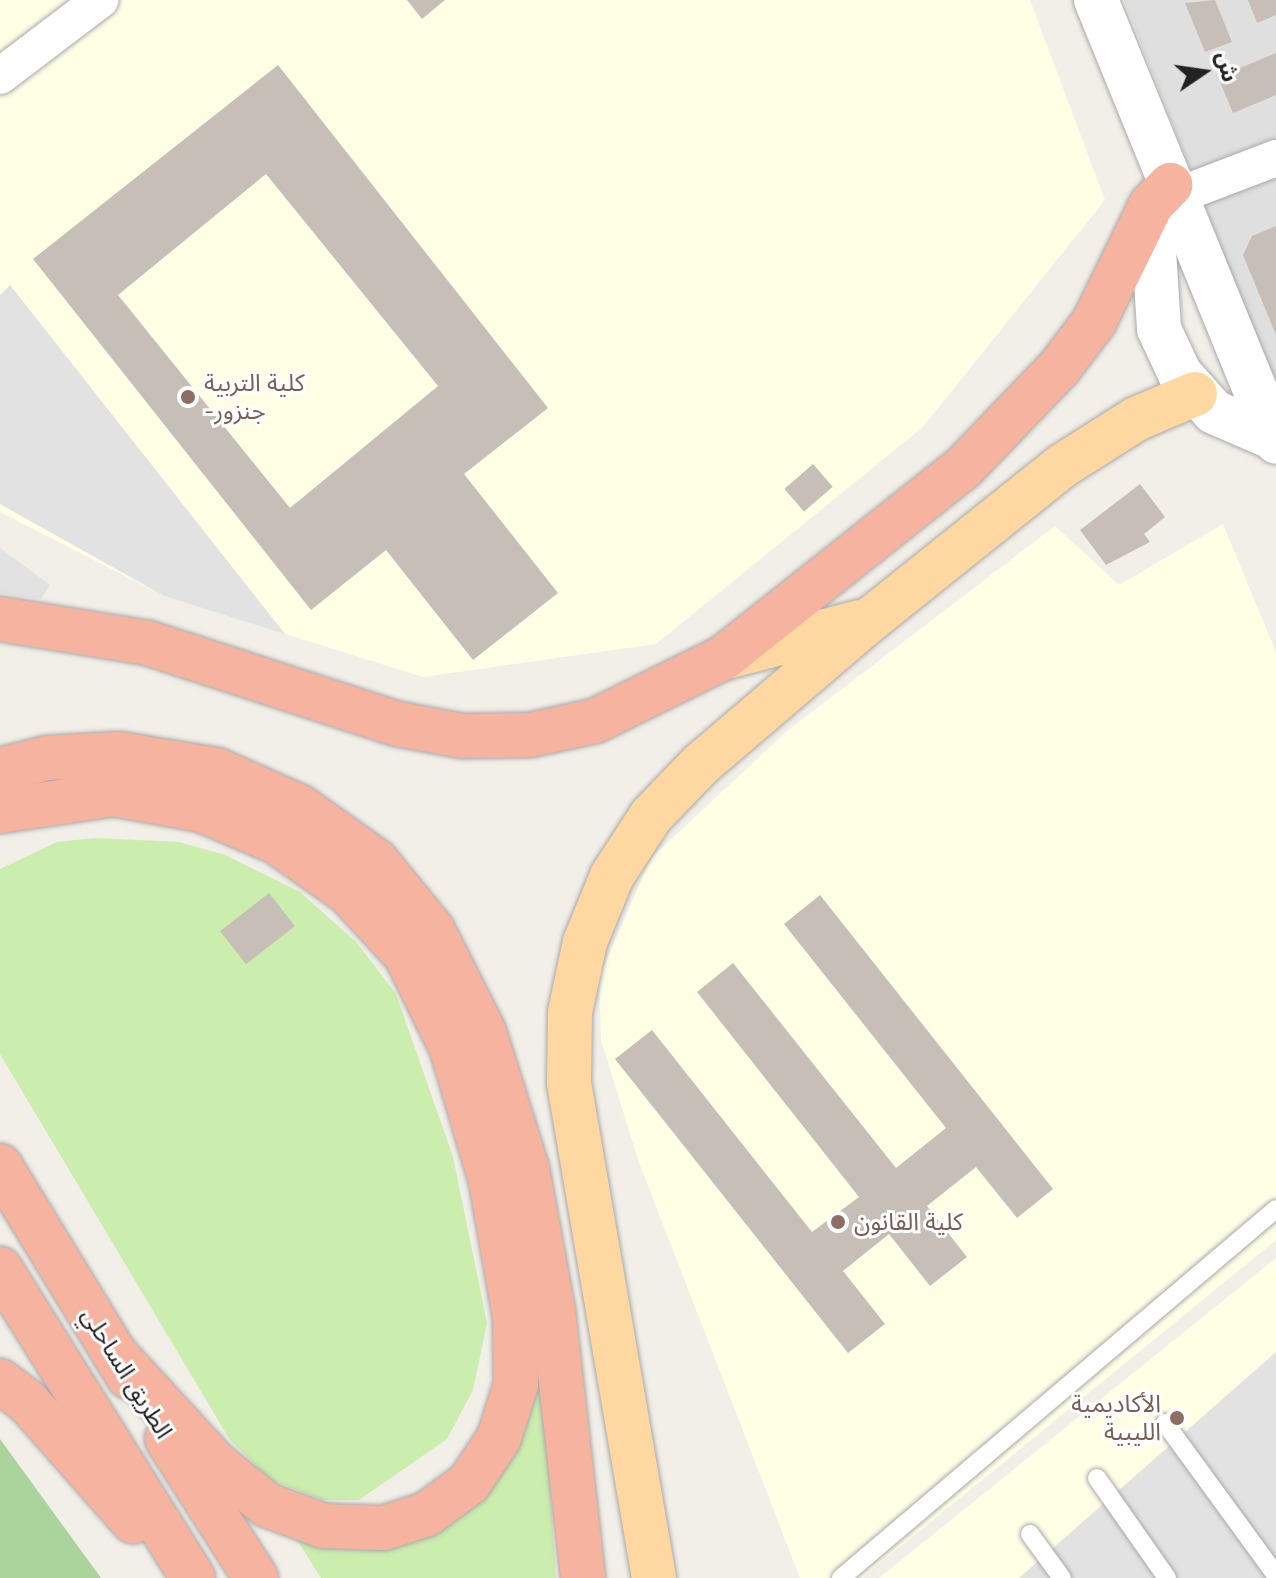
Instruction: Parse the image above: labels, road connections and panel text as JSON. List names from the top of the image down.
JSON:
{
  "streets": {
    "highway": ["الطريق الساحلي"]
  },
  "places": ["كلية التربية -جنزور", "كلية القانون", "الأكاديمية الليبية"],
  "north": "right"
}
